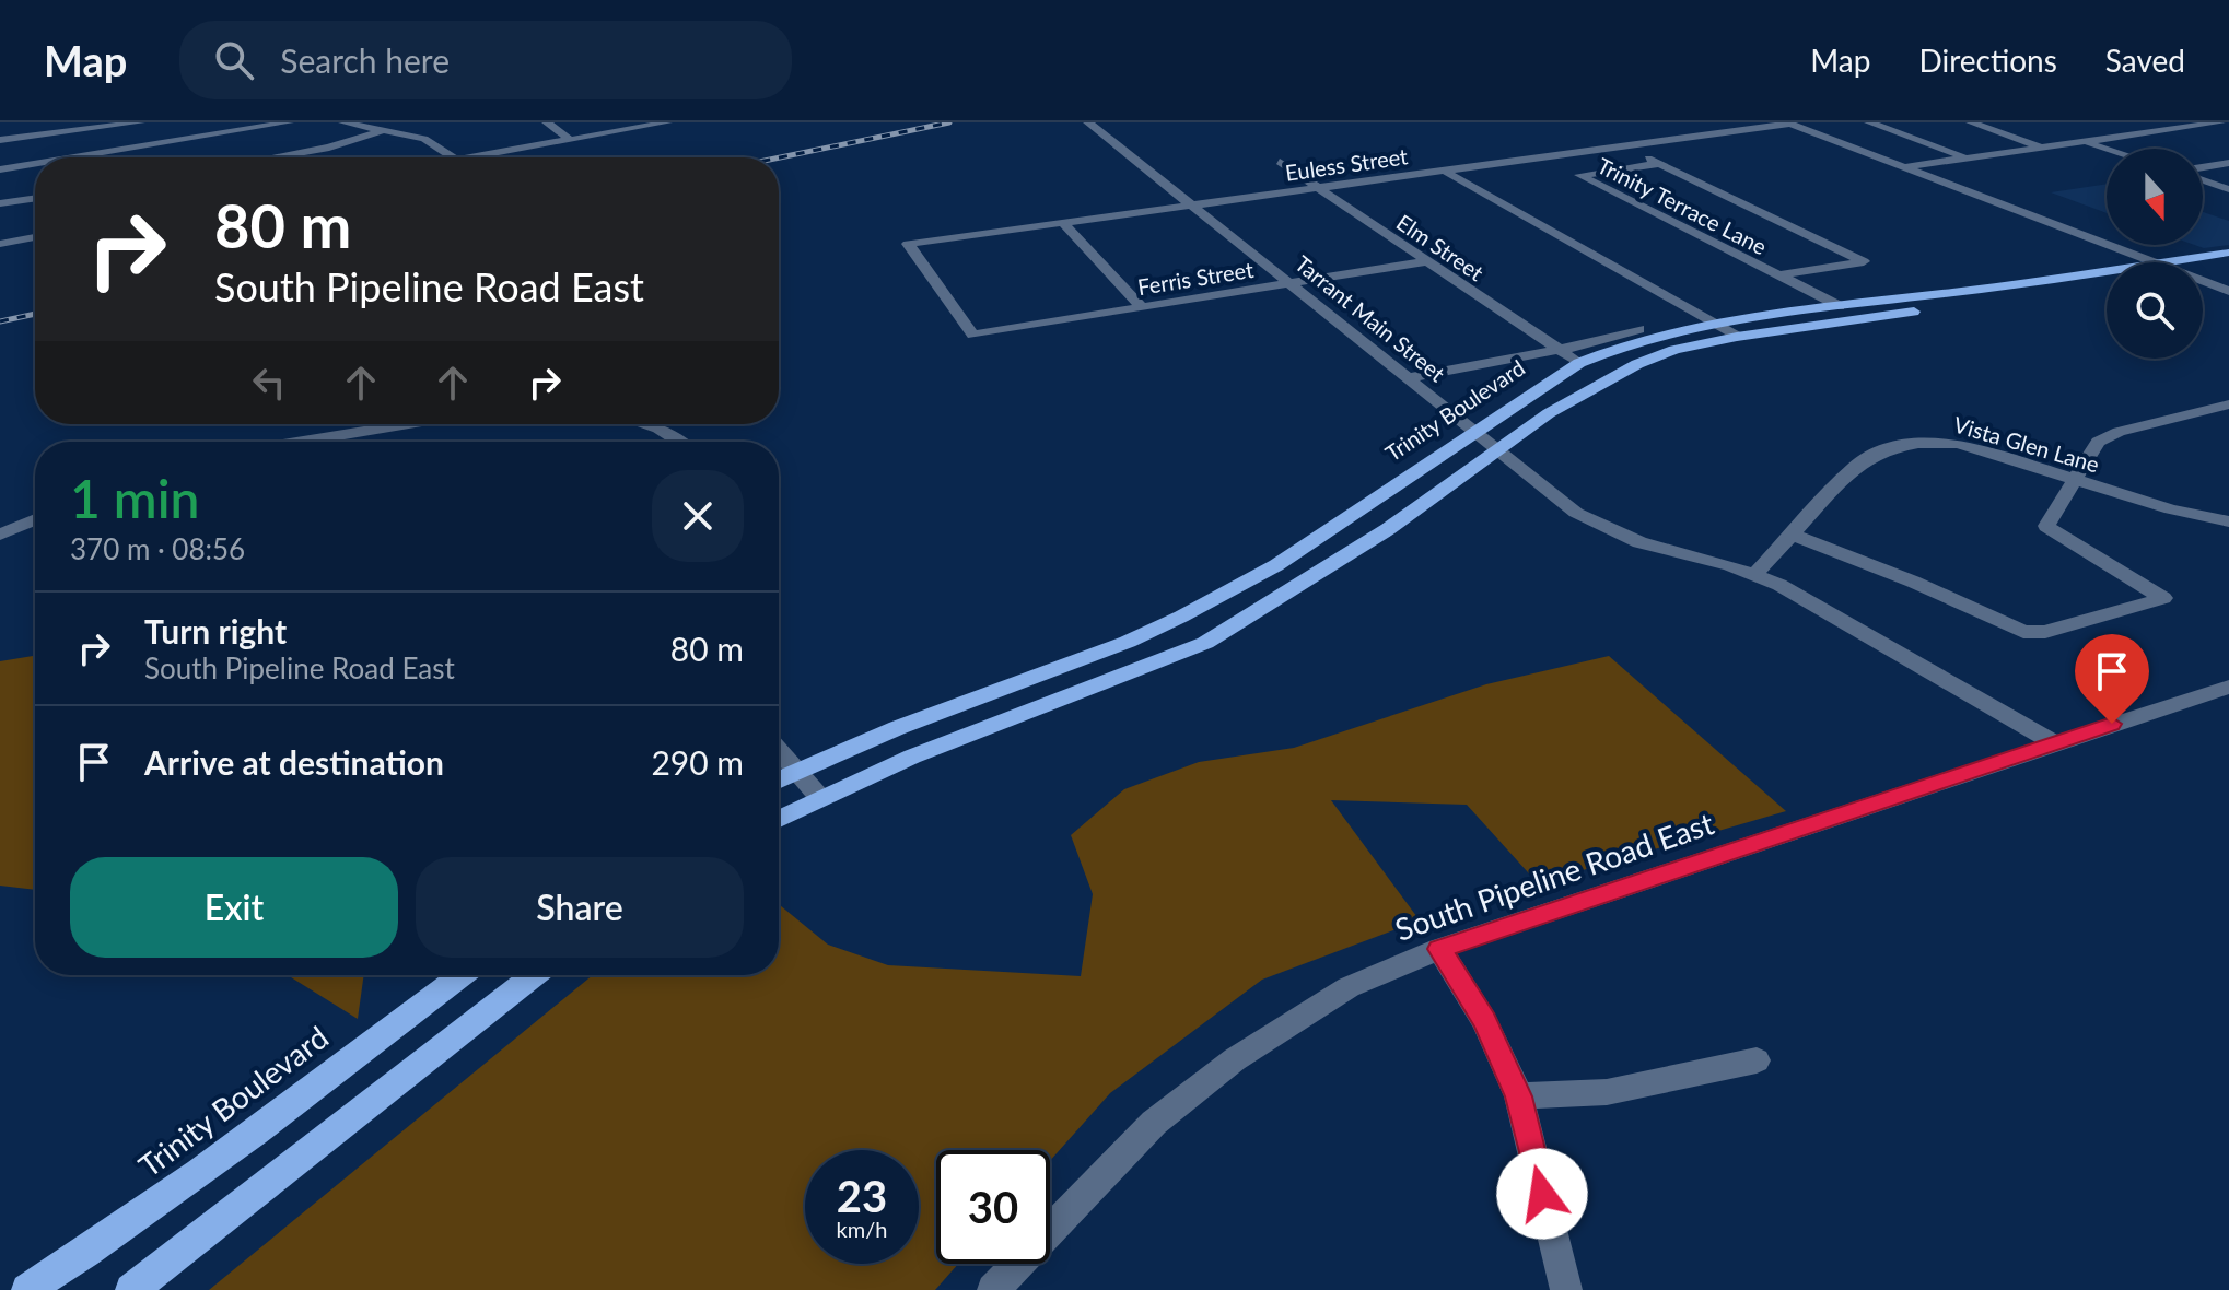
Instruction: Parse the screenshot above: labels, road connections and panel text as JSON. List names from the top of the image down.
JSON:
{
  "streets": {
    "main road": ["Trinity Boulevard"],
    "street": [
      "Euless Street",
      "Trinity Terrace Lane",
      "Elm Street",
      "Ferris Street",
      "Tarrant Main Street",
      "Vista Glen Lane",
      "South Pipeline Road East"
    ]
  },
  "crossings": [
    ["Euless Street", "Elm Street"],
    ["Euless Street", "Ferris Street"],
    ["Euless Street", "Tarrant Main Street"],
    ["Trinity Terrace Lane", "Trinity Boulevard"],
    ["Elm Street", "Ferris Street"],
    ["Elm Street", "Trinity Boulevard"],
    ["Ferris Street", "Tarrant Main Street"],
    ["Tarrant Main Street", "Trinity Boulevard"],
    ["Tarrant Main Street", "Vista Glen Lane"],
    ["Tarrant Main Street", "South Pipeline Road East"]
  ],
  "north": "bottom",
  "page": {
    "header": "Map",
    "search": "Search here",
    "nav": ["Map", "Directions", "Saved"],
    "turn": ["80 m", "South Pipeline Road East"],
    "heading": ["1 min", "370 m · 08:56"],
    "list": [
      {
        "name": "Turn right",
        "note": "South Pipeline Road East",
        "value": "80 m"
      },
      {
        "name": "Arrive at destination",
        "value": "290 m"
      }
    ],
    "buttons": ["Exit", "Share"],
    "speed": "23 km/h",
    "limit": "30"
  }
}
